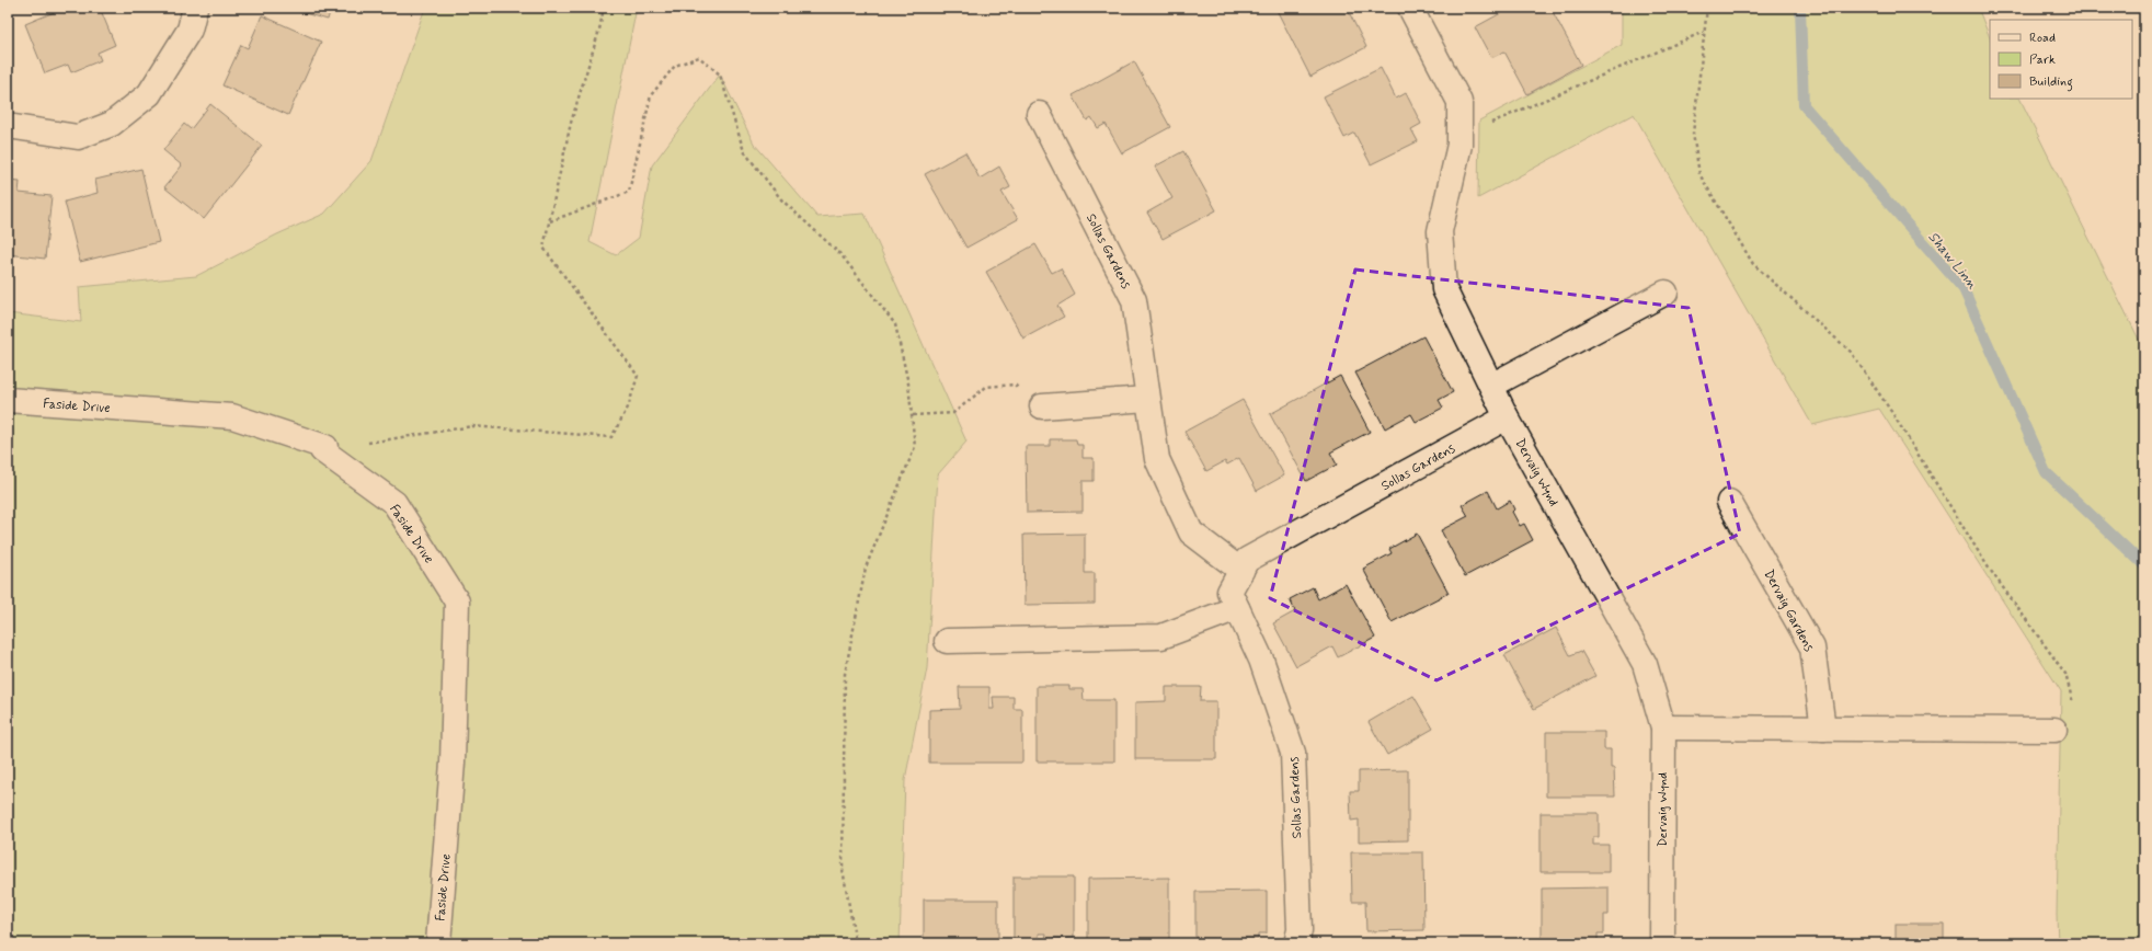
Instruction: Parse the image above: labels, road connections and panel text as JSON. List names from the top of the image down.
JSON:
{
  "streets": {
    "street": [
      "Sollas Gardens",
      "Faside Drive",
      "Dervaig Wynd",
      "Dervaig Gardens"
    ]
  },
  "crossings": [
    ["Sollas Gardens", "Dervaig Wynd"]
  ],
  "water": ["Shaw Linn"],
  "legend": ["Road", "Park", "Building"]
}
